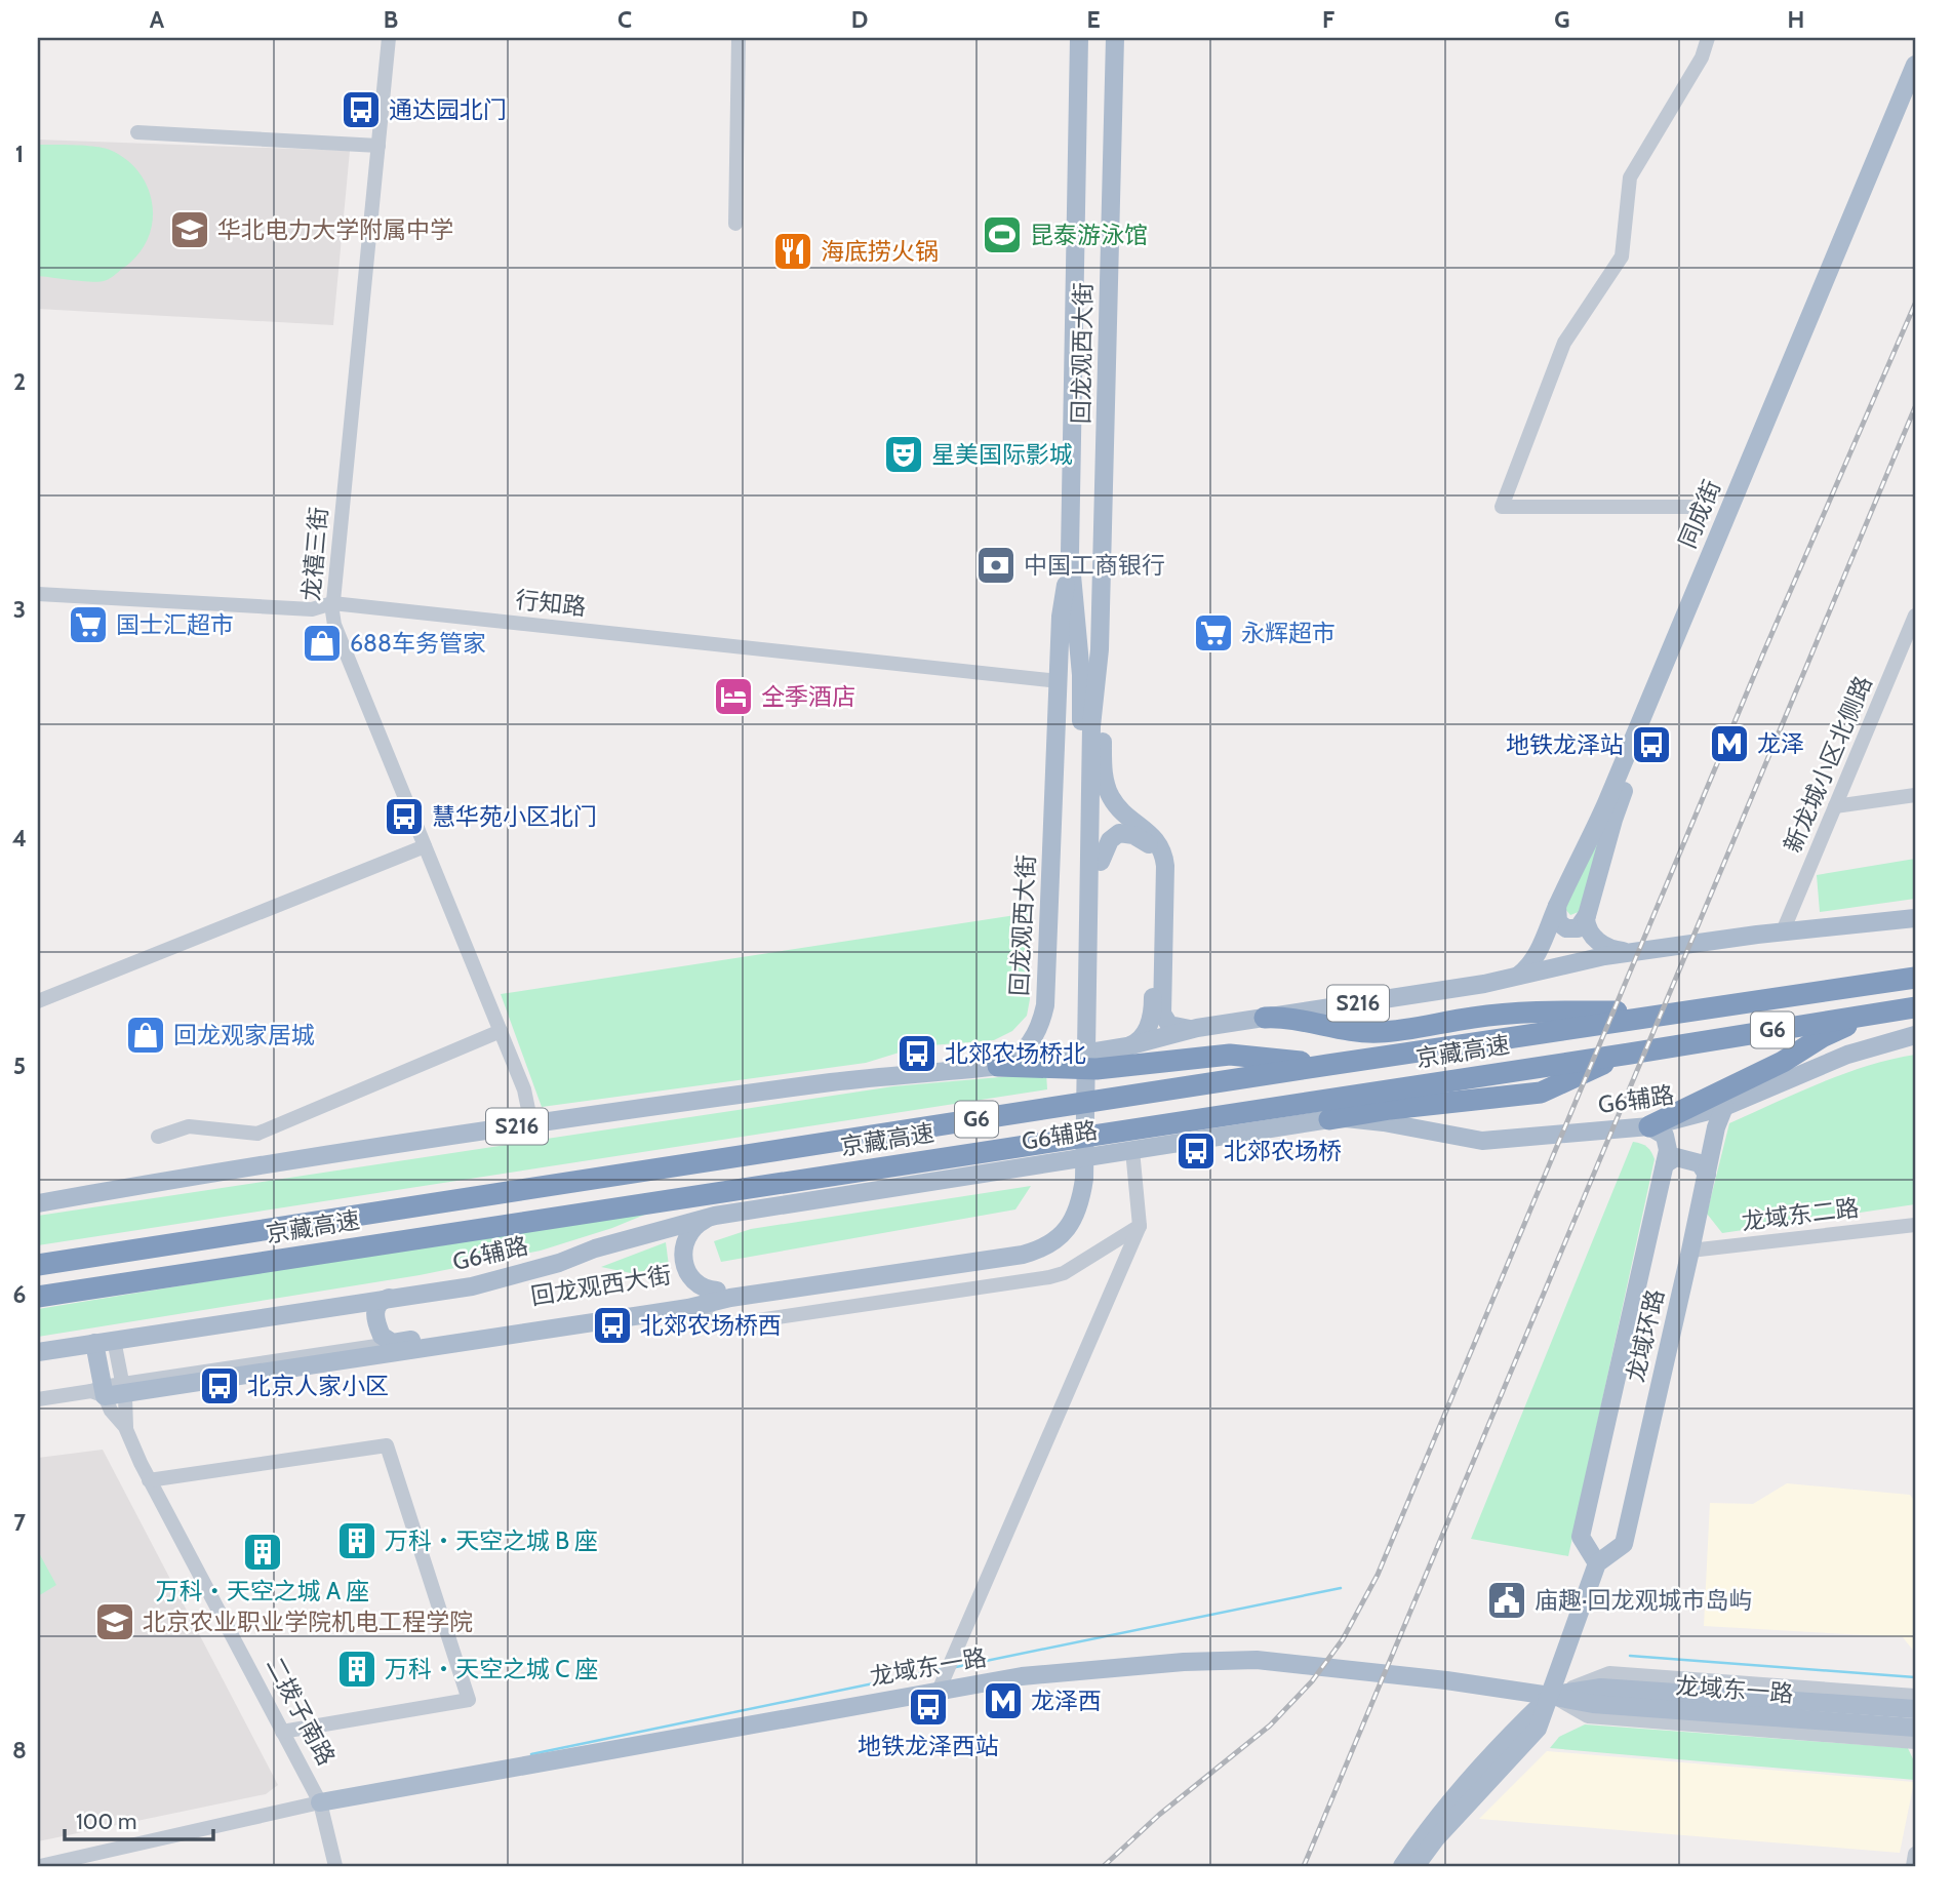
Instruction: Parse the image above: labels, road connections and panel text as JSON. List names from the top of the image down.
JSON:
{
  "streets": {
    "highway": ["G6", "京藏高速"],
    "main road": [
      "回龙观西大街",
      "同成街",
      "S216",
      "G6辅路",
      "龙域环路",
      "龙域东一路",
      "二拨子南路"
    ],
    "street": [
      "龙禧三街",
      "行知路",
      "新龙城小区北侧路",
      "龙域东二路"
    ]
  },
  "crossings": [
    ["回龙观西大街", "行知路"],
    ["回龙观西大街", "S216"],
    ["回龙观西大街", "二拨子南路"],
    ["同成街", "S216"],
    ["龙禧三街", "行知路"],
    ["龙禧三街", "S216"],
    ["新龙城小区北侧路", "S216"],
    ["G6辅路", "龙域环路"],
    ["G6辅路", "二拨子南路"],
    ["龙域东二路", "龙域环路"],
    ["龙域东一路", "二拨子南路"]
  ],
  "places": {
    "bus stop": [
      "通达园北门",
      "地铁龙泽站",
      "慧华苑小区北门",
      "北郊农场桥北",
      "北郊农场桥",
      "北郊农场桥西",
      "北京人家小区",
      "地铁龙泽西站"
    ],
    "school or university": ["华北电力大学附属中学", "北京农业职业学院机电工程学院"],
    "sports": ["昆泰游泳馆"],
    "restaurant": ["海底捞火锅"],
    "theatre": ["星美国际影城"],
    "bank": ["中国工商银行"],
    "supermarket": ["国士汇超市", "永辉超市"],
    "shop": ["688车务管家", "回龙观家居城"],
    "hotel": ["全季酒店"],
    "metro station": ["龙泽", "龙泽西"],
    "building": ["万科・天空之城 B 座", "万科・天空之城 A 座", "万科・天空之城 C 座"],
    "public building": ["庙趣·回龙观城市岛屿"]
  },
  "scale_bar": "100 m",
  "grid": {
    "columns": [
      "A",
      "B",
      "C",
      "D",
      "E",
      "F",
      "G",
      "H"
    ],
    "rows": [
      "1",
      "2",
      "3",
      "4",
      "5",
      "6",
      "7",
      "8"
    ]
  }
}
